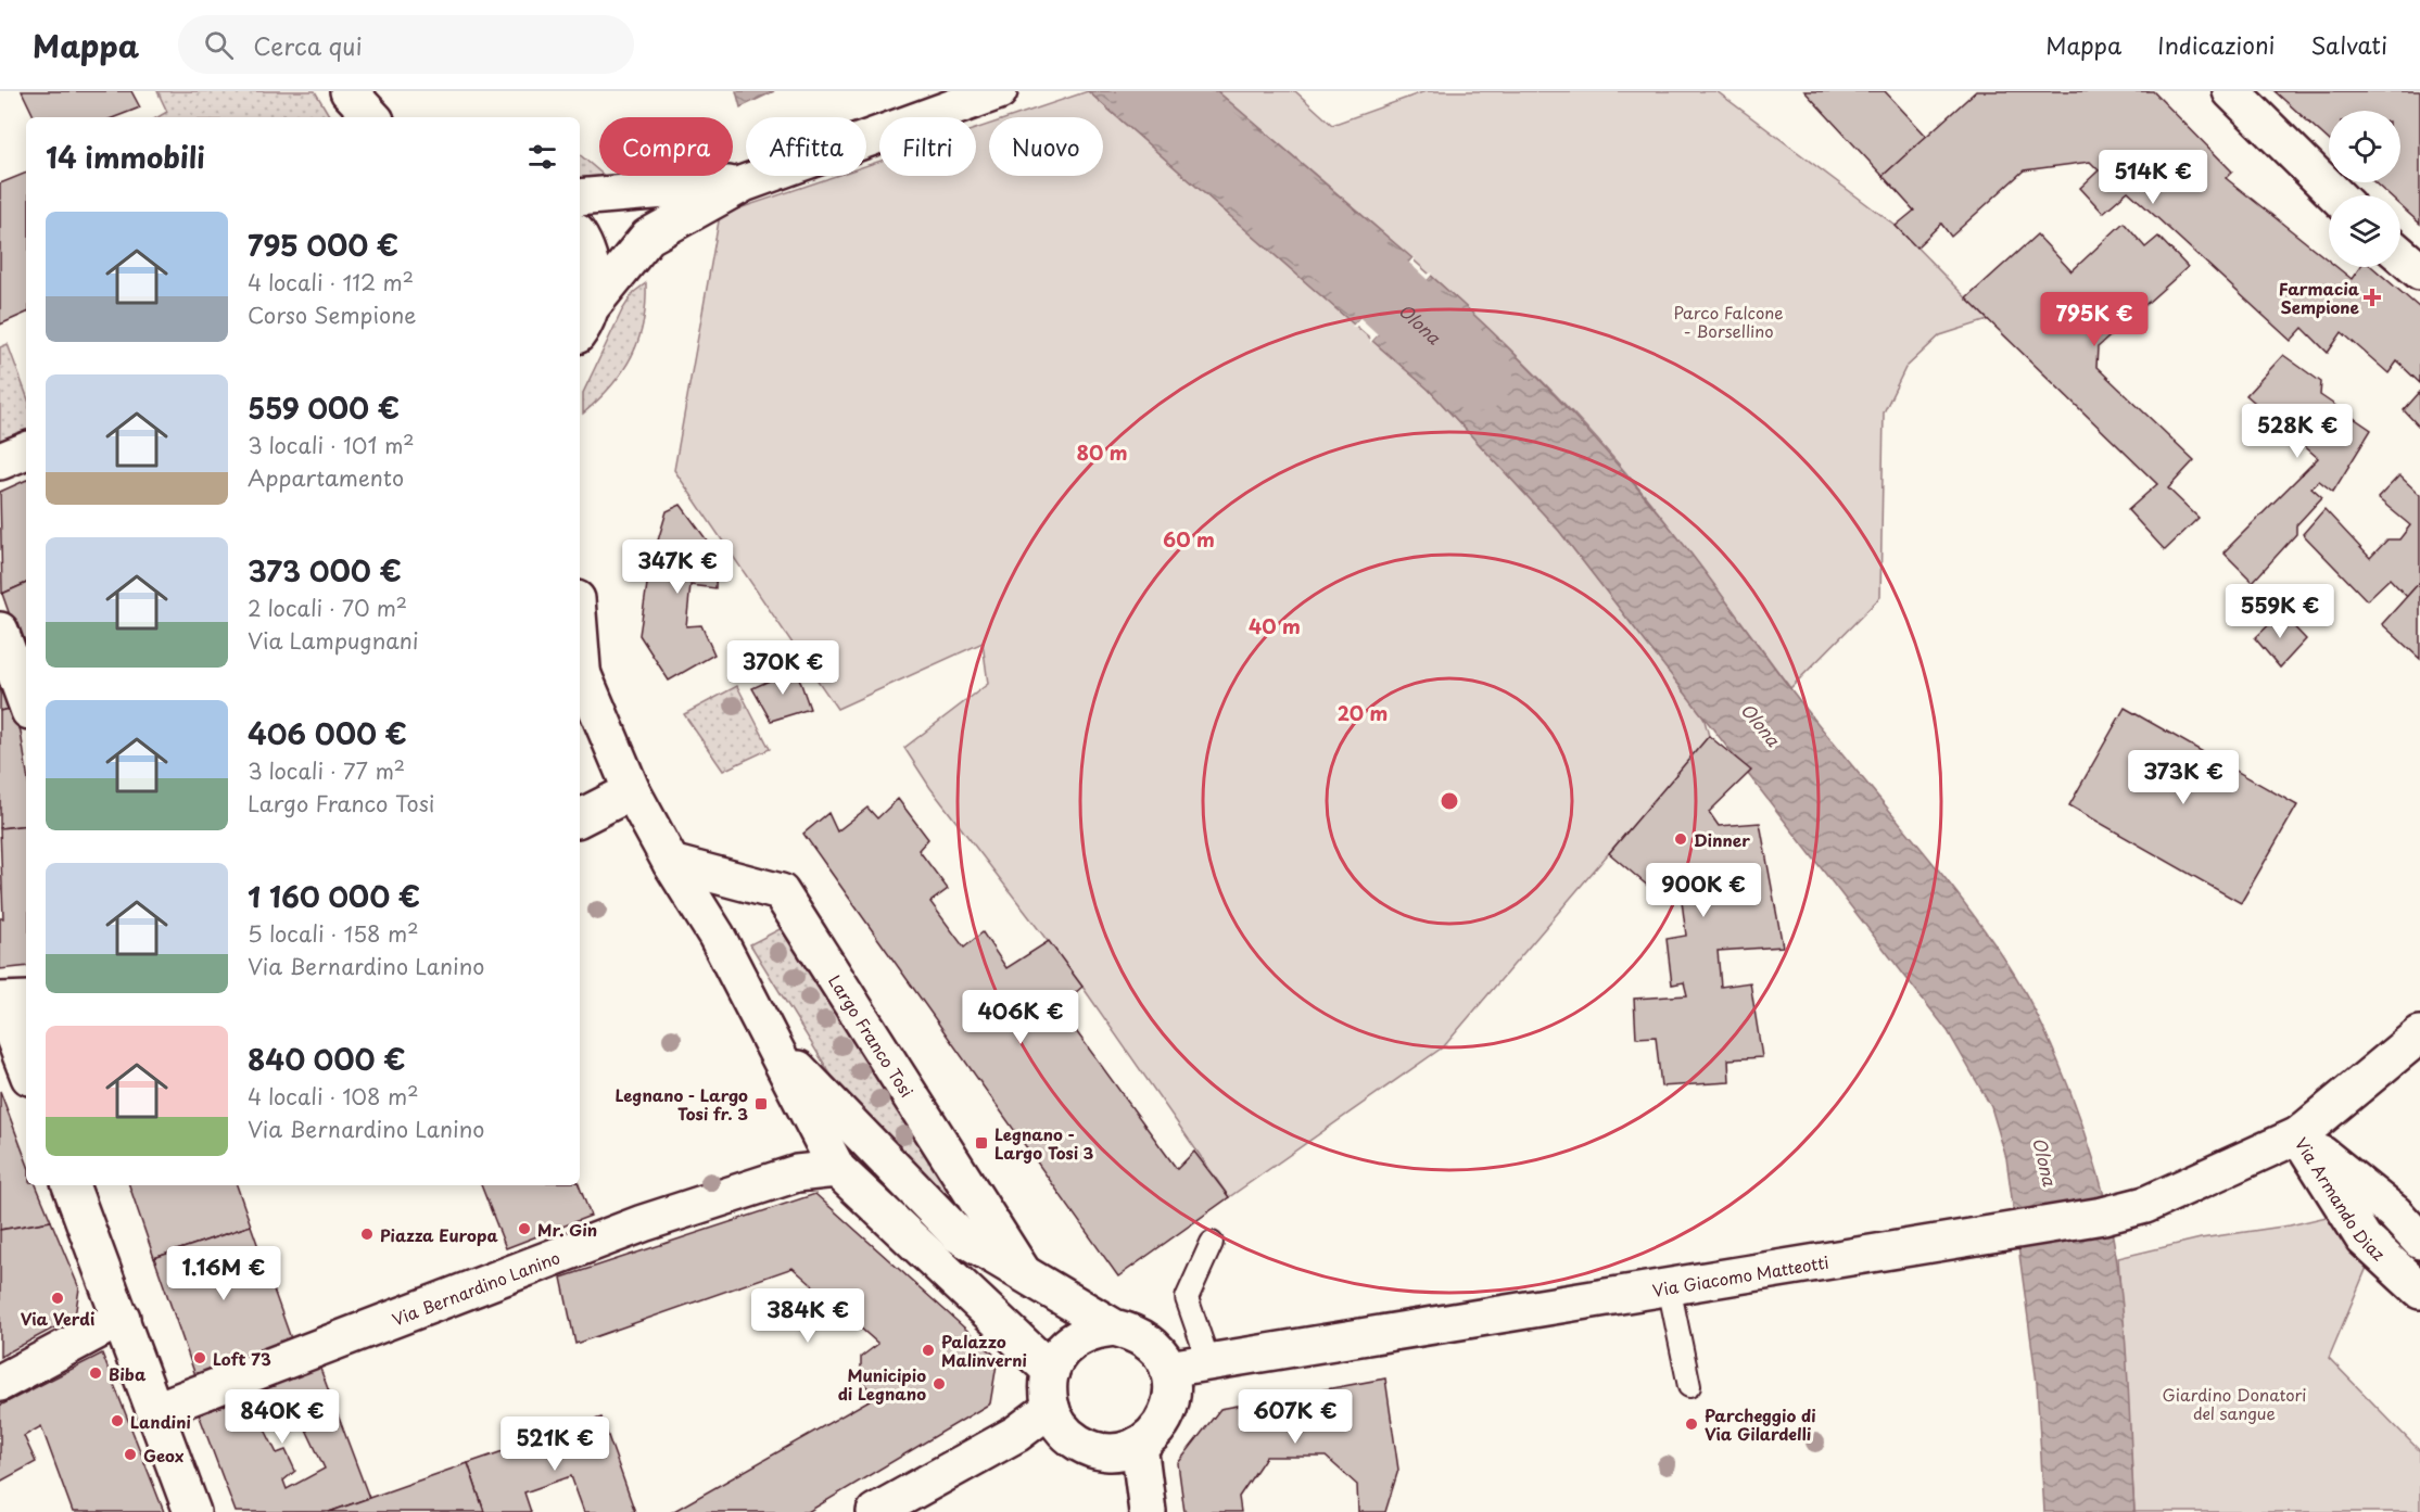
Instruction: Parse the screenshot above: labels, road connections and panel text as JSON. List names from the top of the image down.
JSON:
{
  "streets": {
    "street": [
      "Largo Franco Tosi",
      "Via Armando Diaz",
      "Via Giacomo Matteotti",
      "Via Bernardino Lanino"
    ]
  },
  "crossings": [
    ["Largo Franco Tosi", "Via Giacomo Matteotti"],
    ["Largo Franco Tosi", "Via Bernardino Lanino"],
    ["Via Armando Diaz", "Via Giacomo Matteotti"]
  ],
  "water": ["Olona"],
  "parks": ["Parco Falcone - Borsellino", "Giardino Donatori del sangue"],
  "places": {
    "health": ["Farmacia Sempione"],
    "other": [
      "Dinner",
      "Mr. Gin",
      "Piazza Europa",
      "Via Verdi",
      "Palazzo Malinverni",
      "Loft 73",
      "Biba",
      "Municipio di Legnano",
      "Landini",
      "Parcheggio di Via Gilardelli",
      "Geox"
    ],
    "transit": ["Legnano - Largo Tosi fr. 3", "Legnano - Largo Tosi 3"]
  },
  "page": {
    "header": "Mappa",
    "search": "Cerca qui",
    "nav": ["Mappa", "Indicazioni", "Salvati"],
    "chip": [
      "Compra",
      "Affitta",
      "Filtri",
      "Nuovo"
    ],
    "heading": "14 immobili",
    "price": [
      "514K €",
      "795K €",
      "528K €",
      "347K €",
      "559K €",
      "370K €",
      "373K €",
      "900K €",
      "406K €",
      "1.16M €",
      "384K €",
      "840K €",
      "607K €",
      "521K €"
    ],
    "list": [
      {
        "name": "795 000 €",
        "note": "4 locali · 112 m² · Corso Sempione"
      },
      {
        "name": "559 000 €",
        "note": "3 locali · 101 m² · Appartamento"
      },
      {
        "name": "373 000 €",
        "note": "2 locali · 70 m² · Via Lampugnani"
      },
      {
        "name": "406 000 €",
        "note": "3 locali · 77 m² · Largo Franco Tosi"
      },
      {
        "name": "1 160 000 €",
        "note": "5 locali · 158 m² · Via Bernardino Lanino"
      },
      {
        "name": "840 000 €",
        "note": "4 locali · 108 m² · Via Bernardino Lanino"
      }
    ]
  },
  "rings": [
    "80 m",
    "60 m",
    "40 m",
    "20 m"
  ]
}
